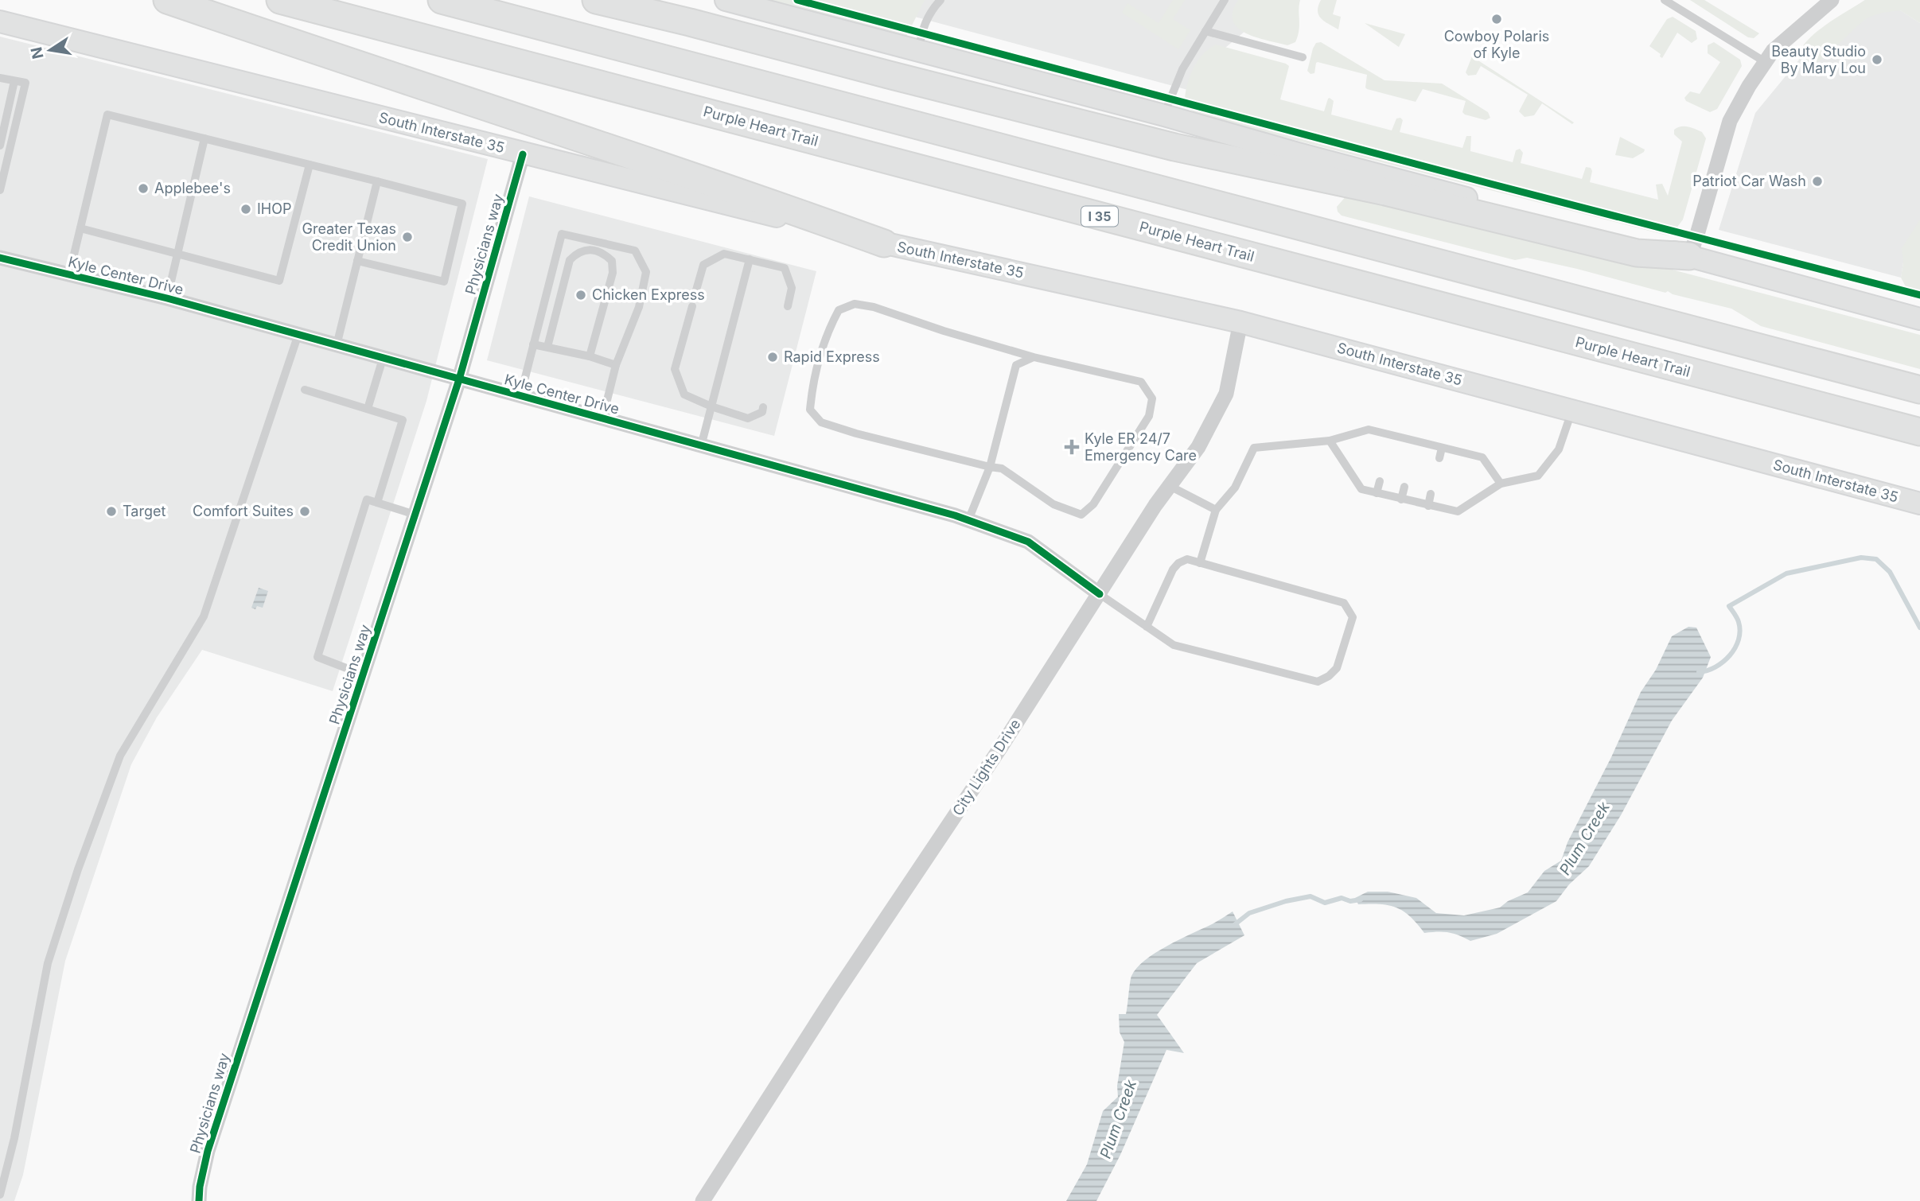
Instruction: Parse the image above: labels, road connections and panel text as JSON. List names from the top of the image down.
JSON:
{
  "streets": {
    "highway": ["Purple Heart Trail", "I 35"],
    "main road": ["South Interstate 35"],
    "street": ["Physicians way", "Kyle Center Drive", "City Lights Drive"]
  },
  "crossings": [
    ["South Interstate 35", "Physicians way"],
    ["South Interstate 35", "City Lights Drive"],
    ["Physicians way", "Kyle Center Drive"],
    ["Kyle Center Drive", "City Lights Drive"]
  ],
  "water": ["Plum Creek"],
  "places": {
    "other": [
      "Cowboy Polaris of Kyle",
      "Beauty Studio By Mary Lou",
      "Patriot Car Wash",
      "Applebee's",
      "IHOP",
      "Greater Texas Credit Union",
      "Chicken Express",
      "Rapid Express",
      "Target",
      "Comfort Suites"
    ],
    "health": ["Kyle ER 24/7 Emergency Care"]
  },
  "north": "left"
}
